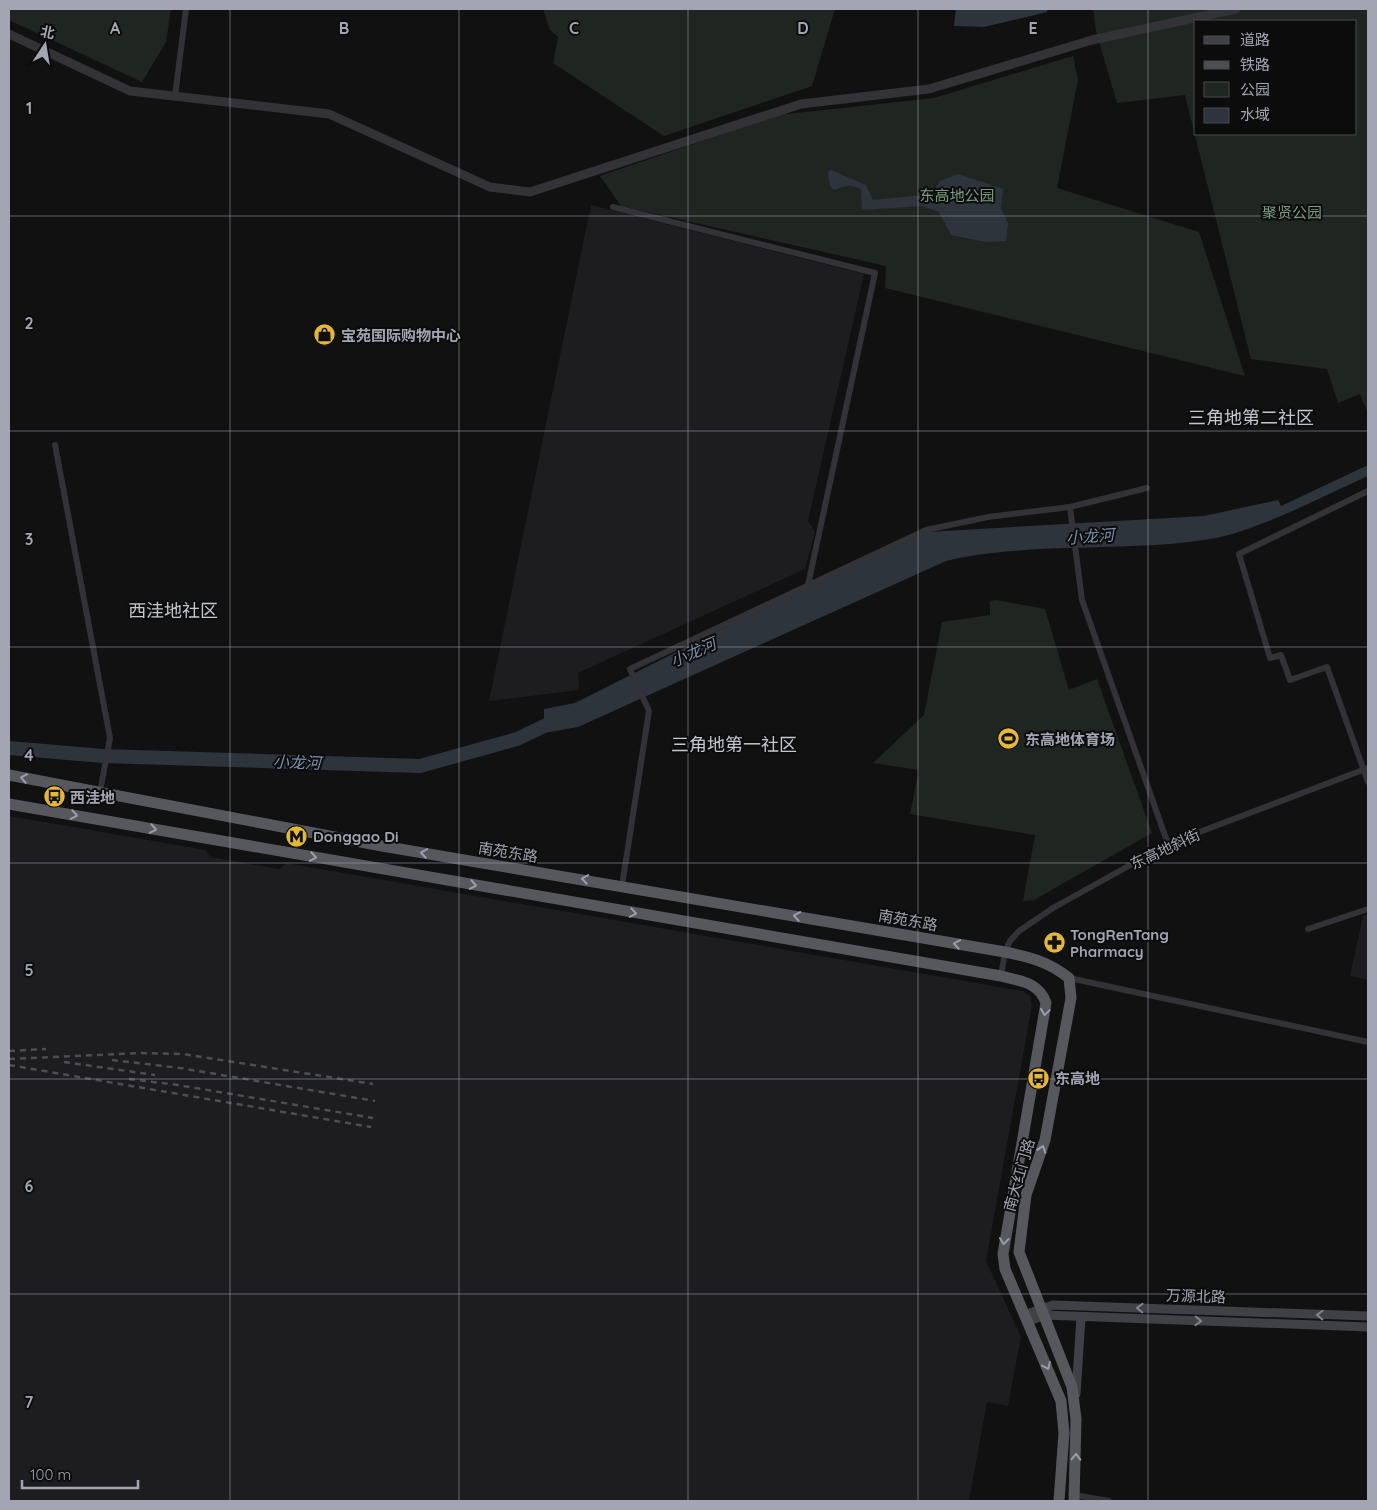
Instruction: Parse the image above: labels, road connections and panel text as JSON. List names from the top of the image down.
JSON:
{
  "streets": {
    "highway": ["南苑东路", "南大红门路"],
    "main road": ["万源北路"],
    "street": ["东高地斜街"]
  },
  "crossings": [
    ["东高地斜街", "南苑东路"],
    ["东高地斜街", "南大红门路"],
    ["南大红门路", "万源北路"]
  ],
  "districts": ["三角地第二社区", "西洼地社区", "三角地第一社区"],
  "water": ["小龙河"],
  "parks": ["东高地公园", "聚贤公园"],
  "places": {
    "shop": ["宝苑国际购物中心"],
    "sports": ["东高地体育场"],
    "bus stop": ["西洼地", "东高地"],
    "metro station": ["Donggao Di"],
    "pharmacy": ["TongRenTang Pharmacy"]
  },
  "legend": [
    "道路",
    "铁路",
    "公园",
    "水域"
  ],
  "scale_bar": "100 m",
  "north": "top",
  "grid": {
    "columns": [
      "A",
      "B",
      "C",
      "D",
      "E"
    ],
    "rows": [
      "1",
      "2",
      "3",
      "4",
      "5",
      "6",
      "7"
    ]
  }
}
